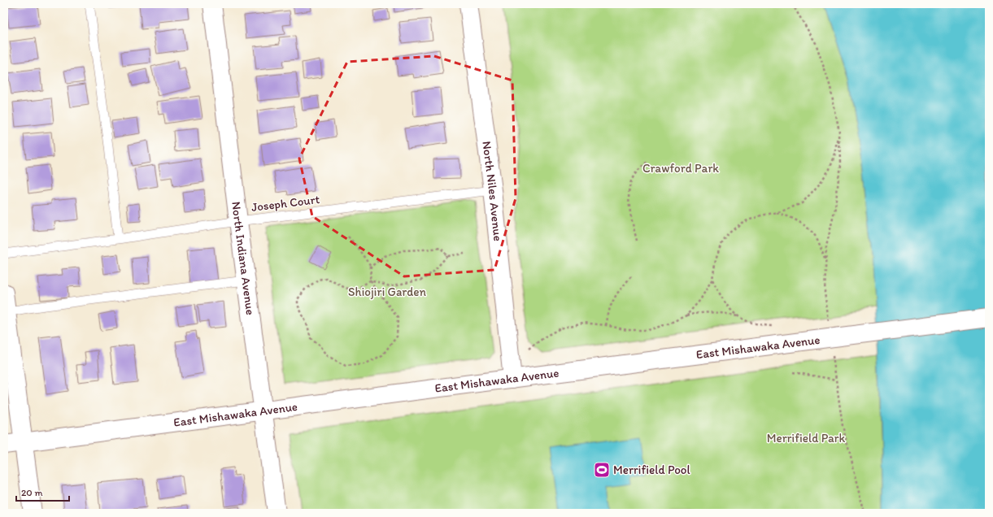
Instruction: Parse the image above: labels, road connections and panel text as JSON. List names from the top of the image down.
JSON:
{
  "streets": {
    "street": ["North Niles Avenue", "North Indiana Avenue", "East Mishawaka Avenue"],
    "lane": ["Joseph Court"]
  },
  "crossings": [
    ["North Niles Avenue", "Joseph Court"],
    ["North Niles Avenue", "East Mishawaka Avenue"],
    ["Joseph Court", "North Indiana Avenue"],
    ["North Indiana Avenue", "East Mishawaka Avenue"]
  ],
  "parks": ["Crawford Park", "Shiojiri Garden", "Merrifield Park"],
  "places": {
    "sports": ["Merrifield Pool"]
  },
  "scale_bar": "20 m"
}
